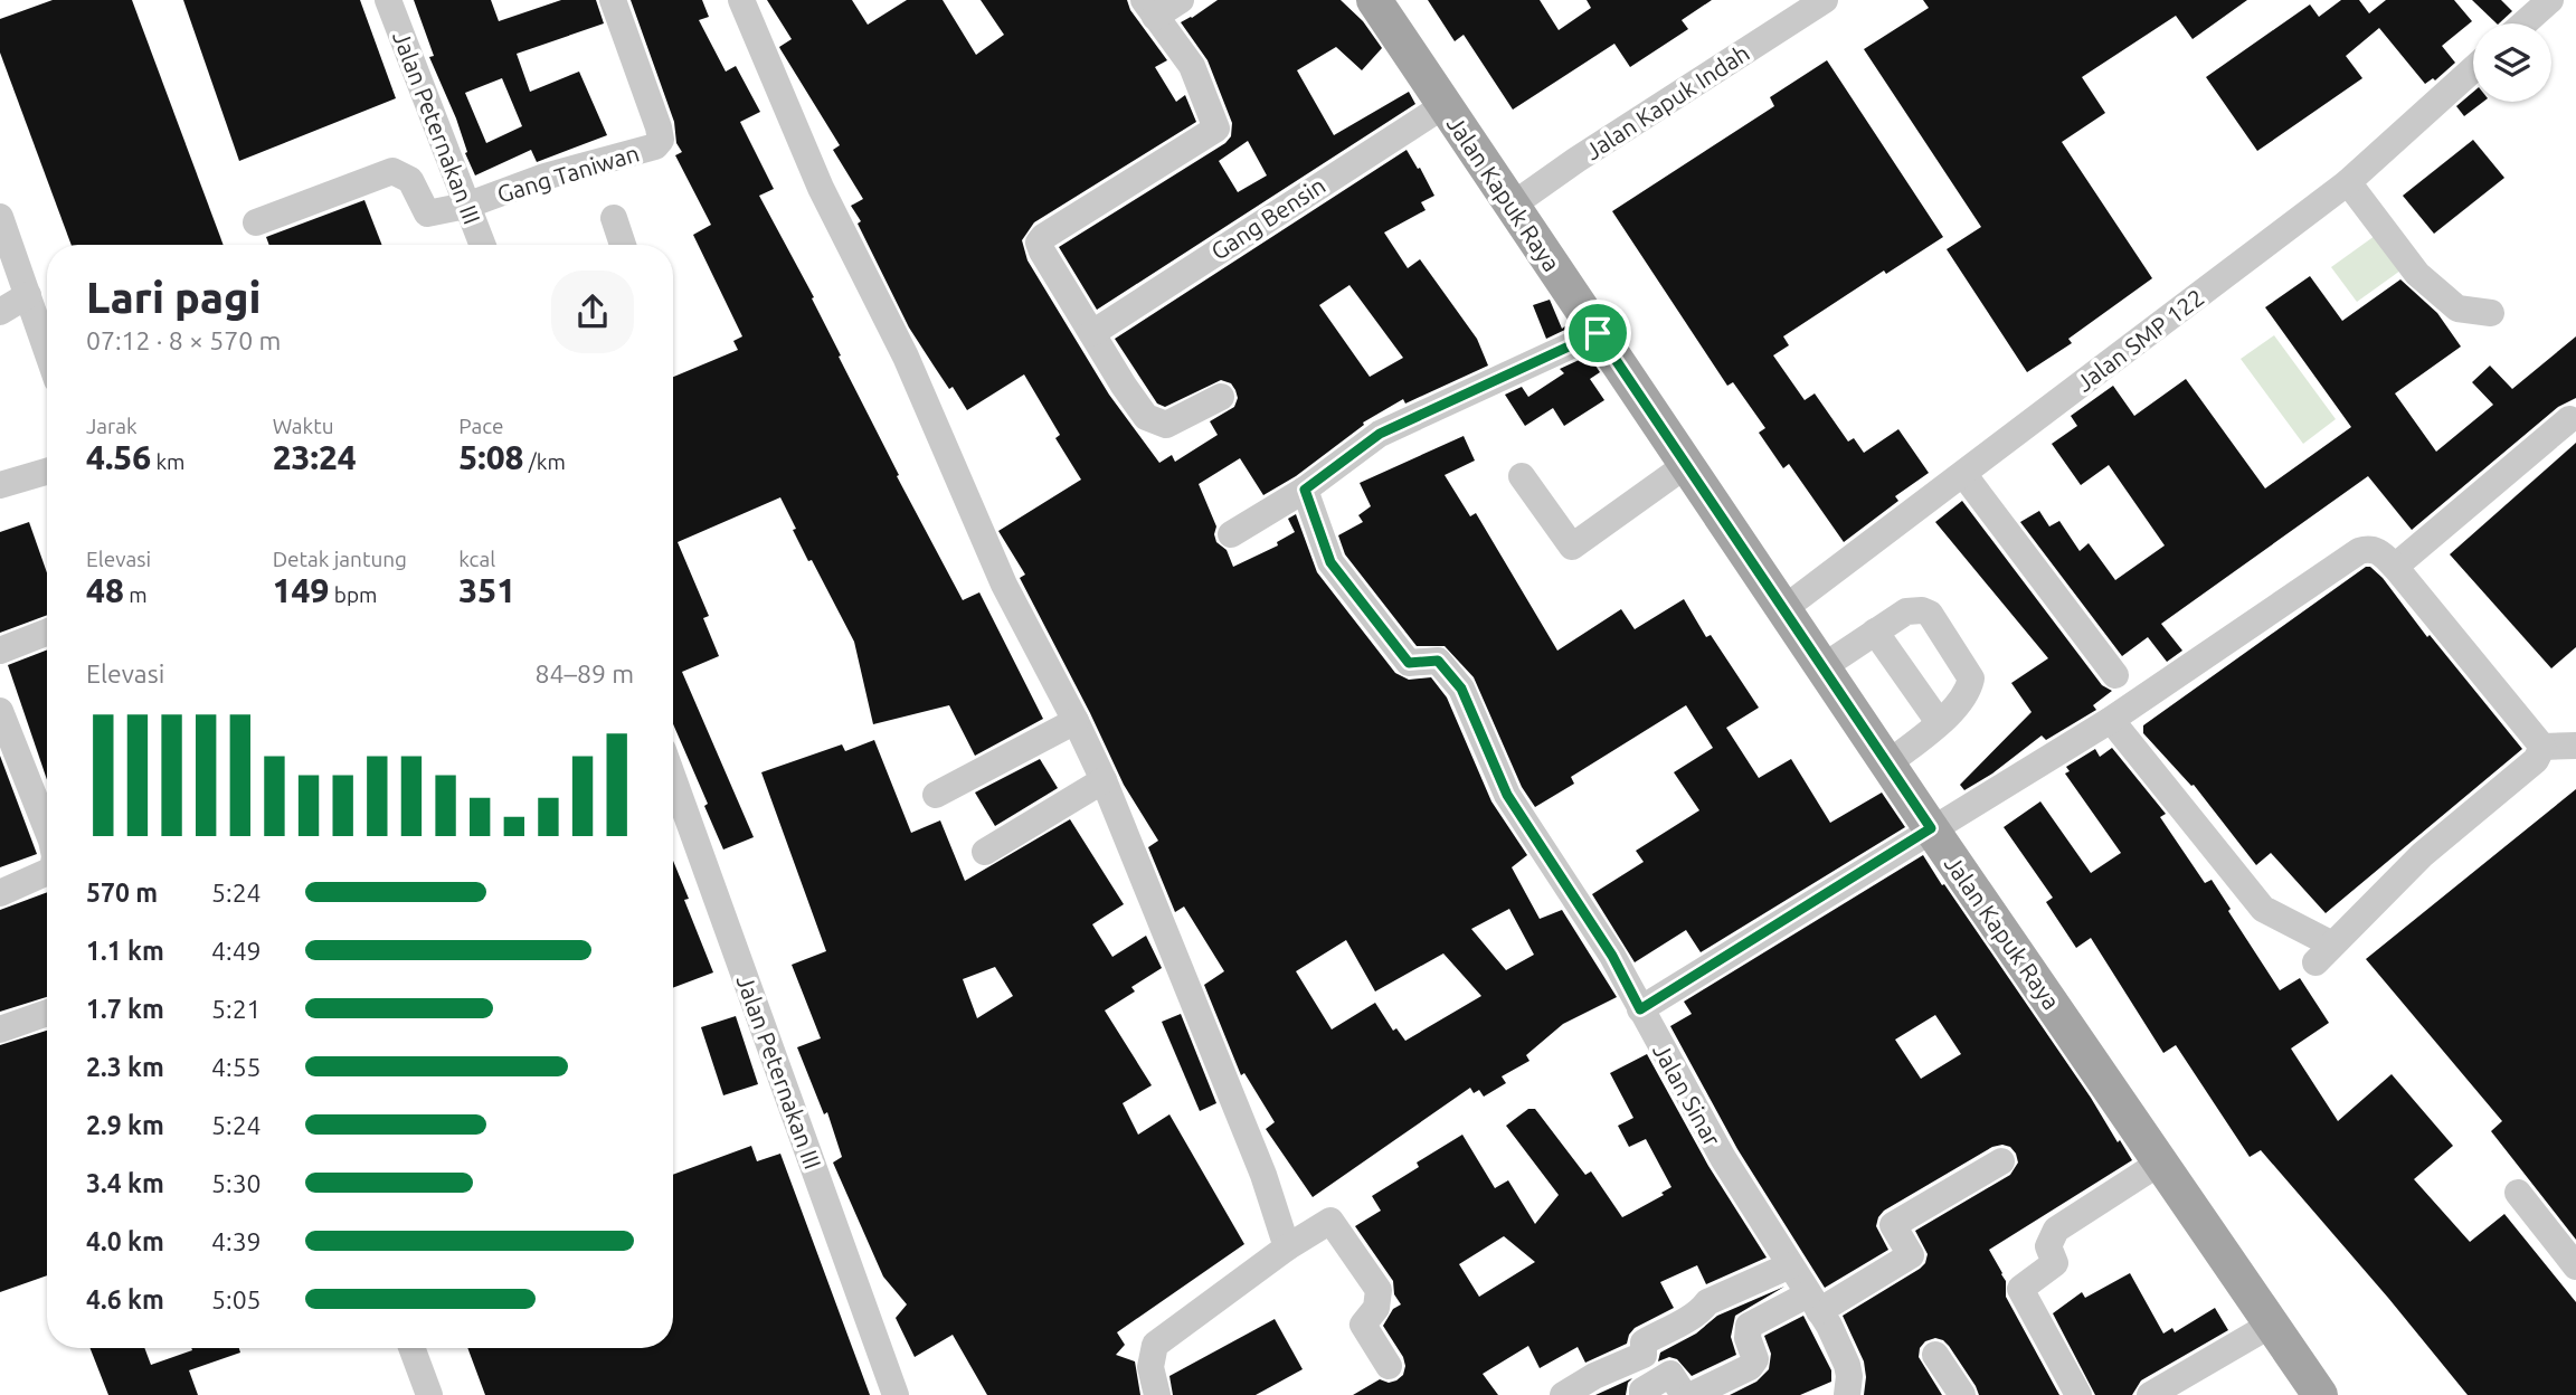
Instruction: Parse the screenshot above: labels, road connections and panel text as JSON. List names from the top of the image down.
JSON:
{
  "streets": {
    "main road": ["Jalan Kapuk Raya"],
    "street": [
      "Jalan Kapuk Indah",
      "Jalan Peternakan III",
      "Gang Taniwan",
      "Gang Bensin",
      "Jalan SMP 122",
      "Jalan Sinar"
    ]
  },
  "crossings": [
    ["Jalan Kapuk Indah", "Jalan Kapuk Raya"],
    ["Jalan Peternakan III", "Gang Taniwan"],
    ["Jalan Kapuk Raya", "Gang Bensin"],
    ["Jalan Kapuk Raya", "Jalan SMP 122"]
  ],
  "page": {
    "heading": ["Lari pagi", "07:12 · 8 × 570 m"],
    "stats": [
      ["Jarak", "4.56 km"],
      ["Waktu", "23:24"],
      ["Pace", "5:08 /km"],
      ["Elevasi", "48 m"],
      ["Detak jantung", "149 bpm"],
      ["kcal", "351"]
    ],
    "chart": ["Elevasi", "84–89 m"],
    "list": [
      {
        "name": "570 m",
        "note": "5:24"
      },
      {
        "name": "1.1 km",
        "note": "4:49"
      },
      {
        "name": "1.7 km",
        "note": "5:21"
      },
      {
        "name": "2.3 km",
        "note": "4:55"
      },
      {
        "name": "2.9 km",
        "note": "5:24"
      },
      {
        "name": "3.4 km",
        "note": "5:30"
      },
      {
        "name": "4.0 km",
        "note": "4:39"
      },
      {
        "name": "4.6 km",
        "note": "5:05"
      }
    ]
  }
}
